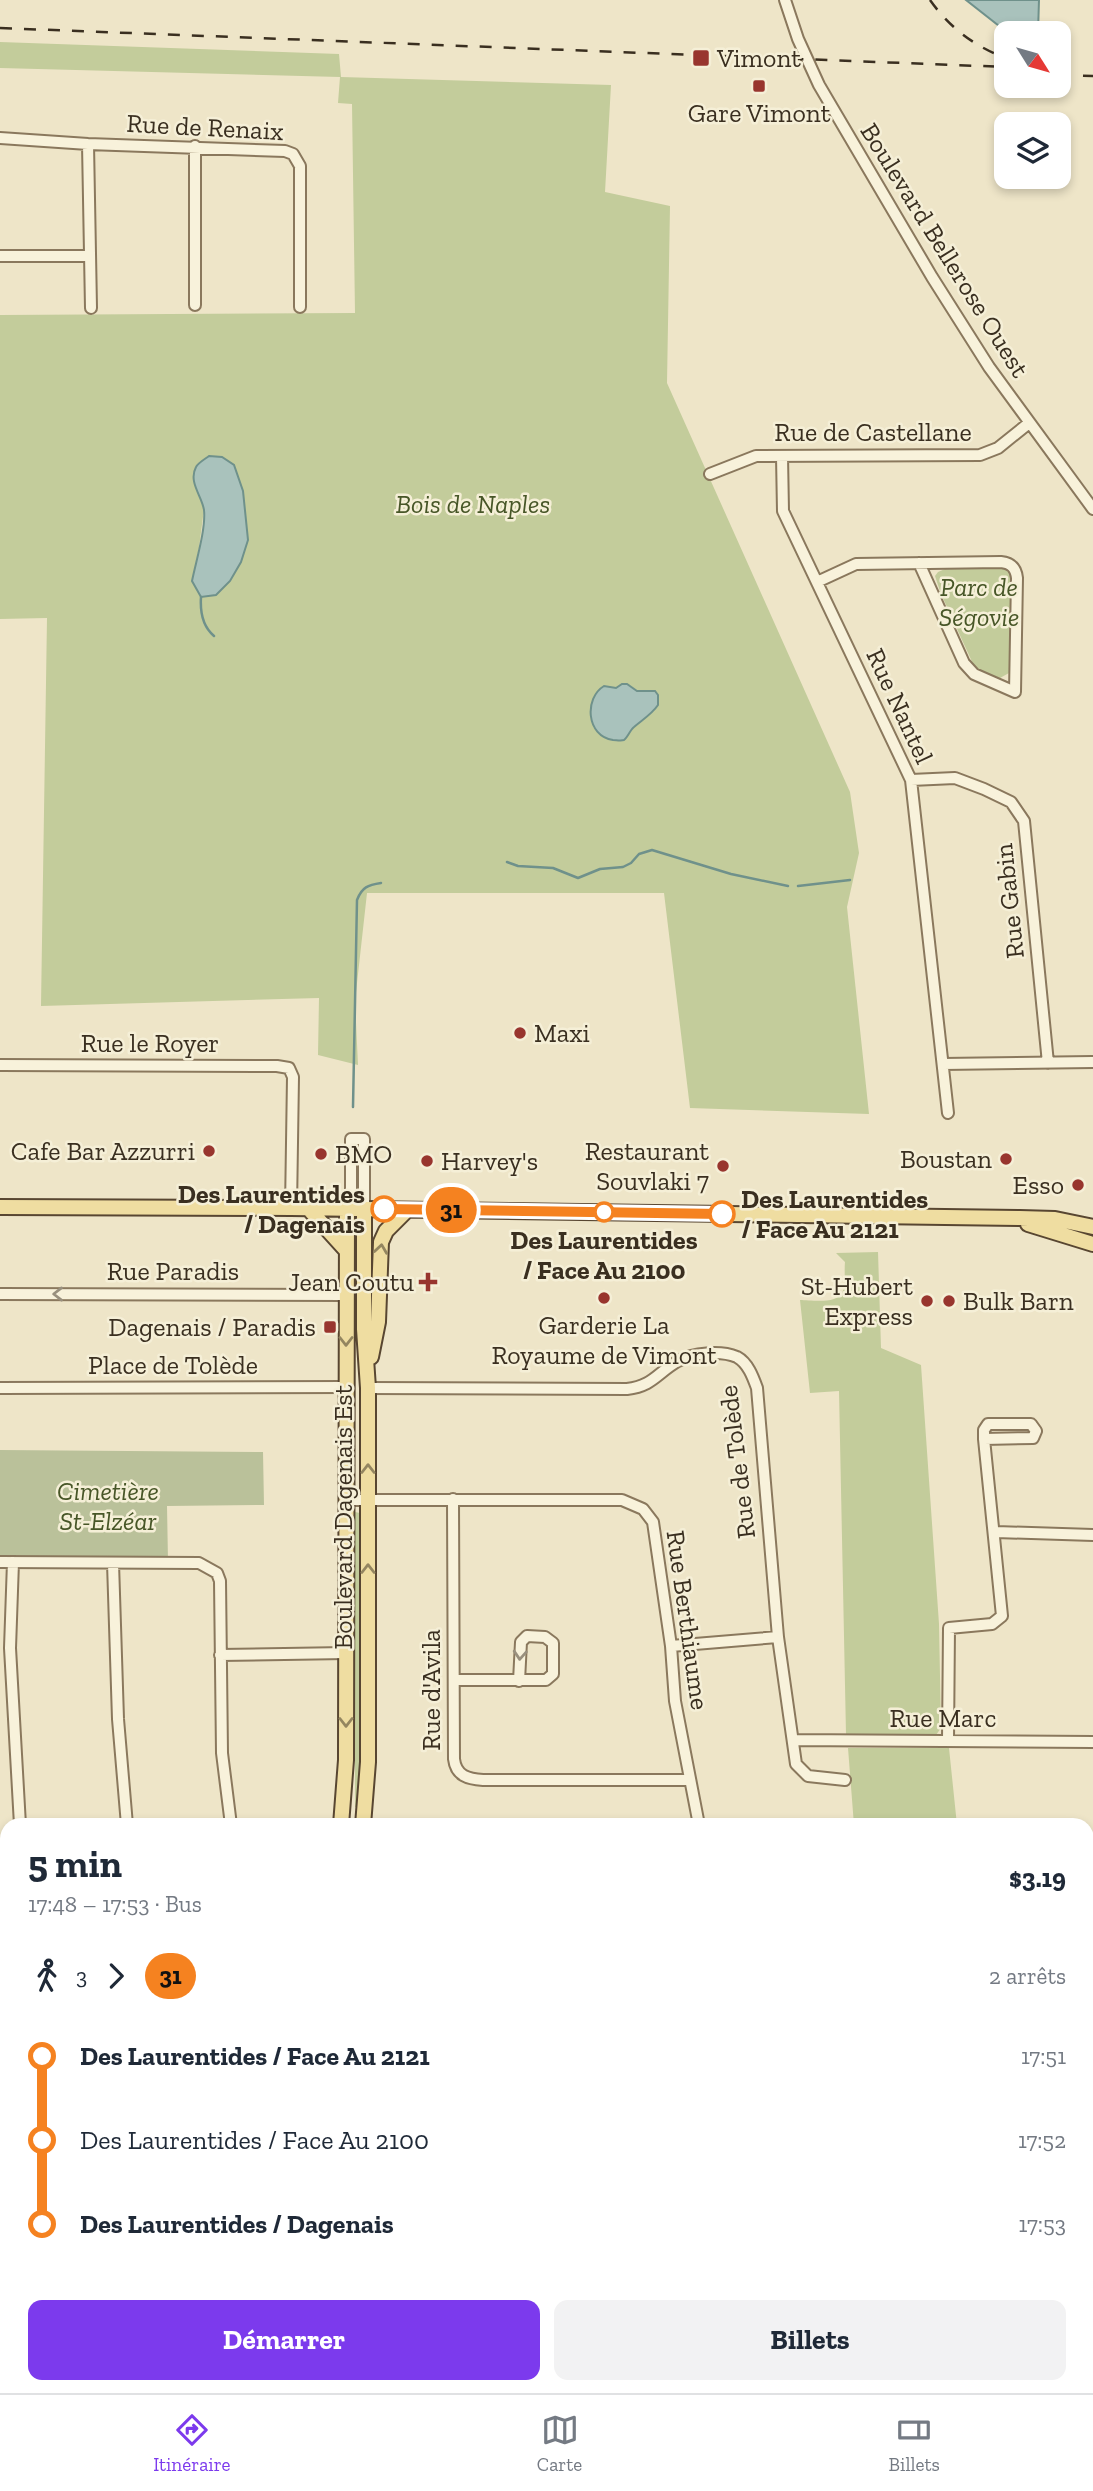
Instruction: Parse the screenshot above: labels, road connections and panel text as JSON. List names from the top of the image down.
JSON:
{
  "streets": {
    "main road": ["Boulevard Dagenais Est"],
    "street": [
      "Rue de Renaix",
      "Boulevard Bellerose Ouest",
      "Rue de Castellane",
      "Rue Nantel",
      "Rue Gabin",
      "Rue le Royer",
      "Rue Paradis",
      "Place de Tolède",
      "Rue de Tolède",
      "Rue Berthiaume",
      "Rue d'Avila",
      "Rue Marc"
    ]
  },
  "crossings": [
    ["Boulevard Bellerose Ouest", "Rue de Castellane"],
    ["Rue de Castellane", "Rue Nantel"],
    ["Rue Nantel", "Rue Gabin"],
    ["Rue Paradis", "Boulevard Dagenais Est"],
    ["Place de Tolède", "Boulevard Dagenais Est"],
    ["Rue de Tolède", "Boulevard Dagenais Est"],
    ["Rue de Tolède", "Rue Marc"],
    ["Boulevard Dagenais Est", "Rue Berthiaume"],
    ["Rue Berthiaume", "Rue d'Avila"]
  ],
  "one_way": ["Rue Paradis"],
  "parks": ["Bois de Naples", "Parc de Ségovie", "Cimetière St-Elzéar"],
  "places": {
    "transit": ["Vimont", "Gare Vimont", "Dagenais / Paradis"],
    "other": [
      "Maxi",
      "Cafe Bar Azzurri",
      "BMO",
      "Boustan",
      "Harvey's",
      "Restaurant Souvlaki 7",
      "Esso",
      "Des Laurentides / Dagenais",
      "Des Laurentides / Face Au 2100",
      "Des Laurentides / Face Au 2121",
      "Garderie La Royaume de Vimont",
      "St-Hubert Express",
      "Bulk Barn"
    ],
    "health": ["Jean Coutu"]
  },
  "lines": ["bus line 31"],
  "north": "bottom right",
  "page": {
    "on_map": "31",
    "heading": ["5 min", "17:48 – 17:53 · Bus", "$3.19"],
    "legs": ["3", "31", "2 arrêts"],
    "list": [
      {
        "name": "Des Laurentides / Face Au 2121",
        "value": "17:51"
      },
      {
        "name": "Des Laurentides / Face Au 2100",
        "value": "17:52"
      },
      {
        "name": "Des Laurentides / Dagenais",
        "value": "17:53"
      }
    ],
    "buttons": ["Démarrer", "Billets"],
    "tabs": ["Itinéraire", "Carte", "Billets"]
  }
}
